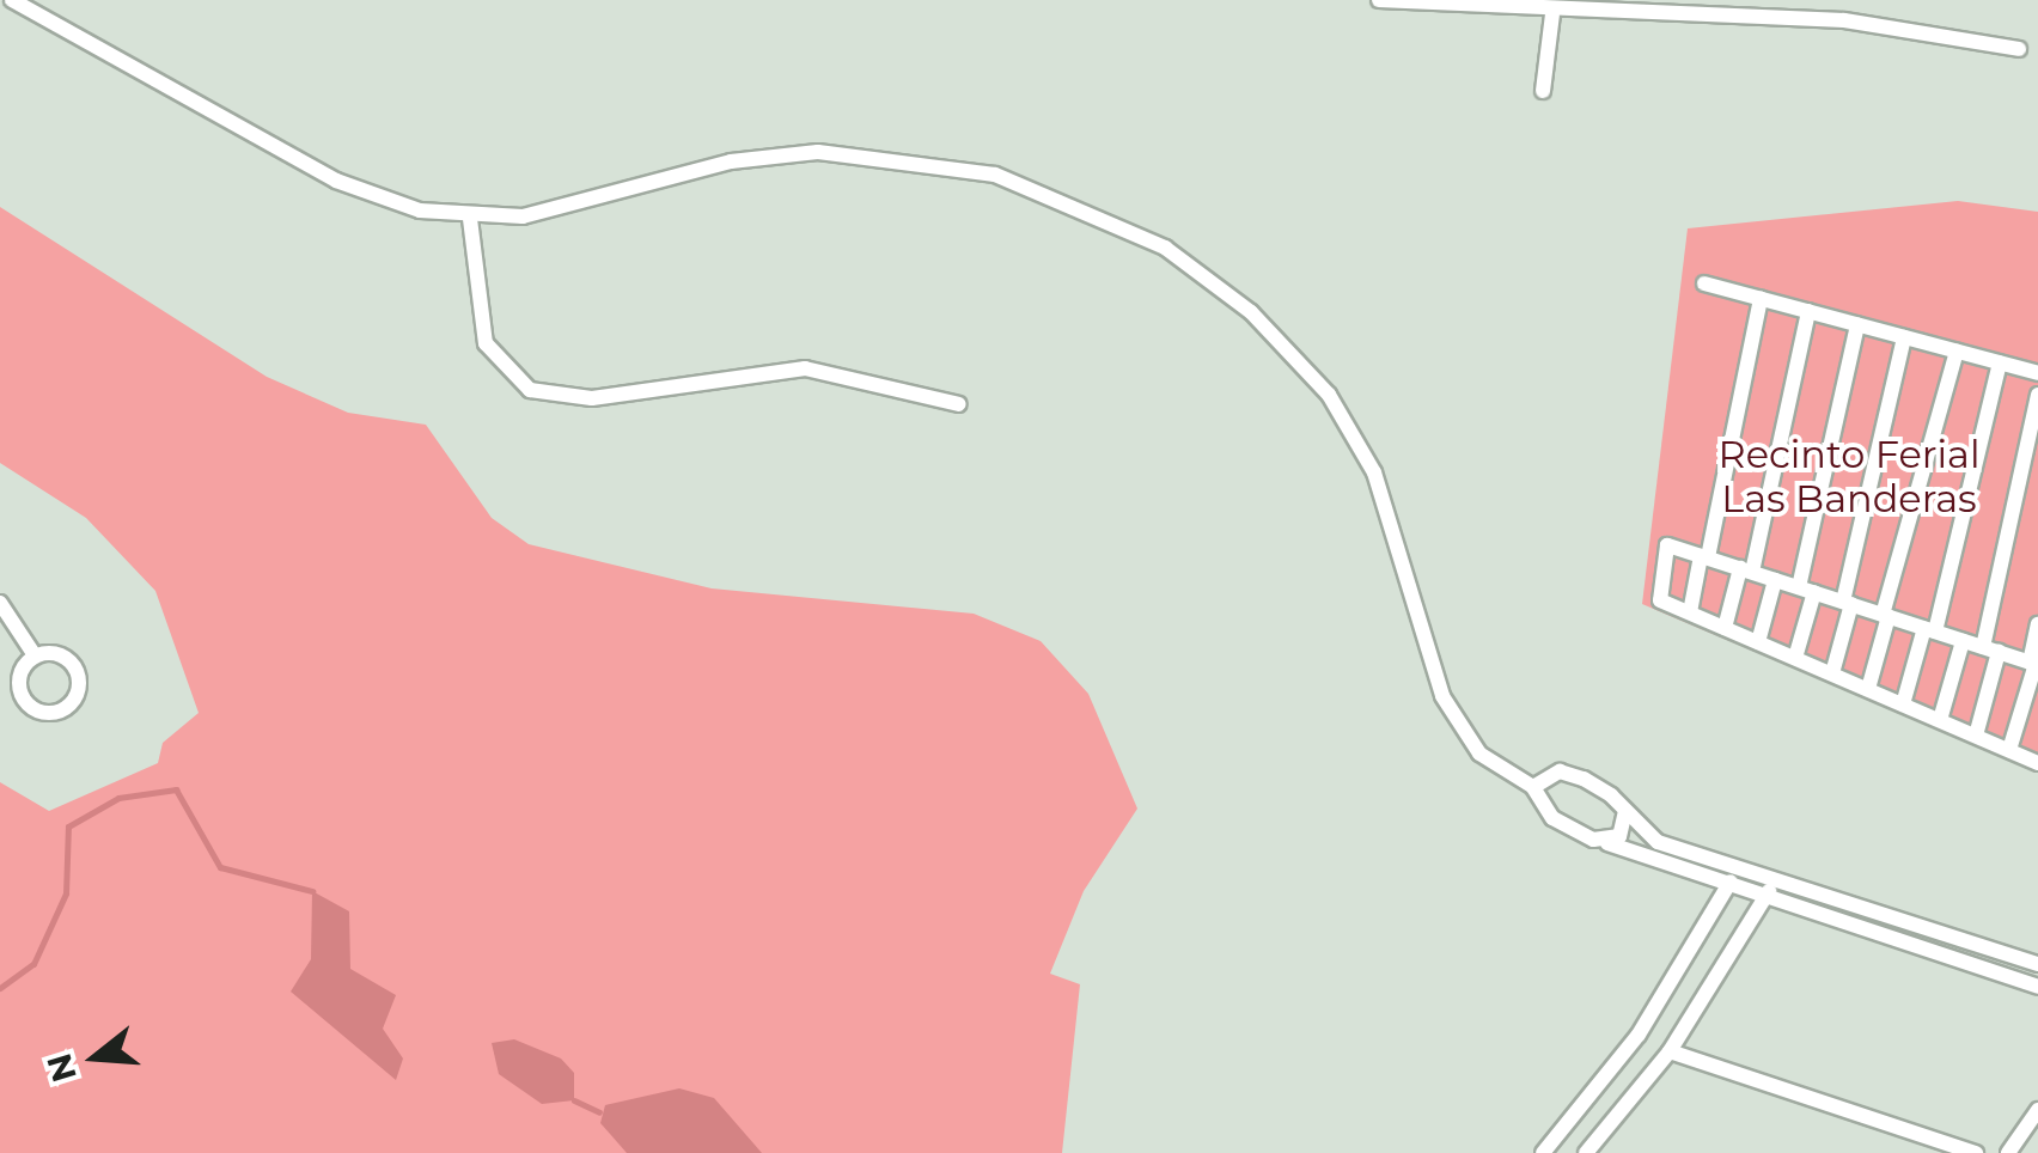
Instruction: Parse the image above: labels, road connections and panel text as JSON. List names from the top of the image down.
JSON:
{
  "parks": ["Recinto Ferial Las Banderas"],
  "north": "left"
}
